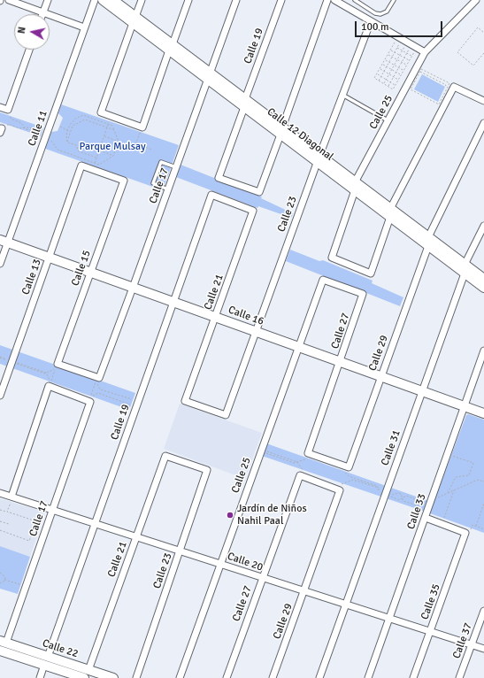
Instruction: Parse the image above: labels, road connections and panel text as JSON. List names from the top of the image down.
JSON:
{
  "streets": {
    "street": [
      "Calle 19",
      "Calle 25",
      "Calle 11",
      "Calle 12 Diagonal",
      "Calle 17",
      "Calle 23",
      "Calle 15",
      "Calle 13",
      "Calle 21",
      "Calle 16",
      "Calle 27",
      "Calle 29",
      "Calle 31",
      "Calle 33",
      "Calle 20",
      "Calle 35",
      "Calle 37",
      "Calle 22"
    ]
  },
  "crossings": [
    ["Calle 19", "Calle 12 Diagonal"],
    ["Calle 19", "Calle 21"],
    ["Calle 19", "Calle 16"],
    ["Calle 19", "Calle 20"],
    ["Calle 19", "Calle 22"],
    ["Calle 25", "Calle 12 Diagonal"],
    ["Calle 25", "Calle 16"],
    ["Calle 25", "Calle 27"],
    ["Calle 25", "Calle 20"],
    ["Calle 11", "Calle 16"],
    ["Calle 12 Diagonal", "Calle 17"],
    ["Calle 12 Diagonal", "Calle 23"],
    ["Calle 12 Diagonal", "Calle 29"],
    ["Calle 12 Diagonal", "Calle 31"],
    ["Calle 17", "Calle 16"],
    ["Calle 17", "Calle 20"],
    ["Calle 17", "Calle 22"],
    ["Calle 23", "Calle 21"],
    ["Calle 23", "Calle 16"],
    ["Calle 23", "Calle 20"],
    ["Calle 15", "Calle 13"],
    ["Calle 15", "Calle 16"],
    ["Calle 13", "Calle 16"],
    ["Calle 21", "Calle 16"],
    ["Calle 21", "Calle 20"],
    ["Calle 21", "Calle 22"],
    ["Calle 16", "Calle 27"],
    ["Calle 16", "Calle 29"],
    ["Calle 16", "Calle 31"],
    ["Calle 16", "Calle 33"],
    ["Calle 27", "Calle 20"],
    ["Calle 29", "Calle 20"],
    ["Calle 31", "Calle 20"],
    ["Calle 33", "Calle 20"],
    ["Calle 20", "Calle 35"],
    ["Calle 20", "Calle 37"]
  ],
  "parks": ["Parque Mulsay"],
  "places": ["Jardín de Niños Nahil Paal"],
  "scale_bar": "100 m",
  "north": "left"
}
